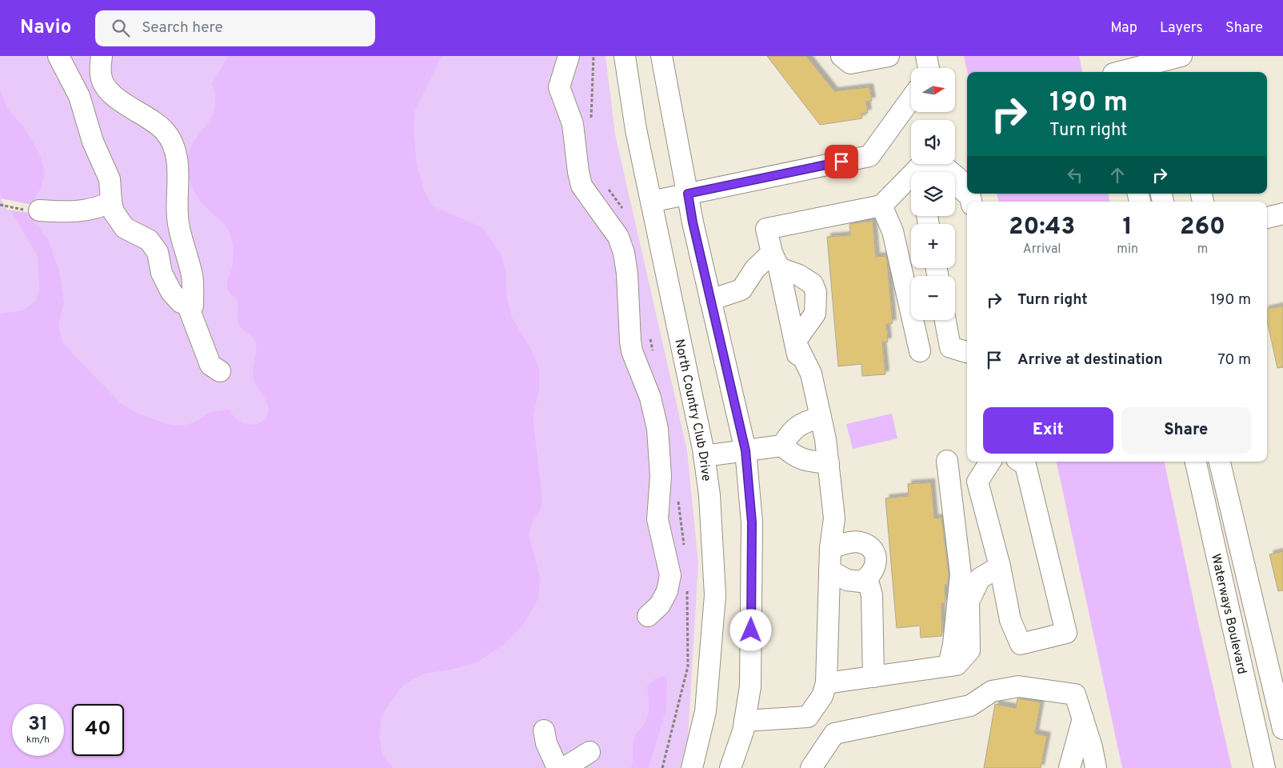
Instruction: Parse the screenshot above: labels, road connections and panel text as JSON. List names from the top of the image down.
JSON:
{
  "streets": {
    "street": ["North Country Club Drive", "Waterways Boulevard"]
  },
  "north": "right",
  "page": {
    "header": "Navio",
    "search": "Search here",
    "nav": ["Map", "Layers", "Share"],
    "map_buttons": ["+", "−"],
    "turn": ["190 m", "Turn right"],
    "eta": [
      "20:43",
      "Arrival",
      "1",
      "min",
      "260",
      "m"
    ],
    "list": [
      {
        "name": "Turn right",
        "value": "190 m"
      },
      {
        "name": "Arrive at destination",
        "value": "70 m"
      }
    ],
    "buttons": ["Exit", "Share"],
    "speed": "31 km/h",
    "limit": "40"
  }
}
